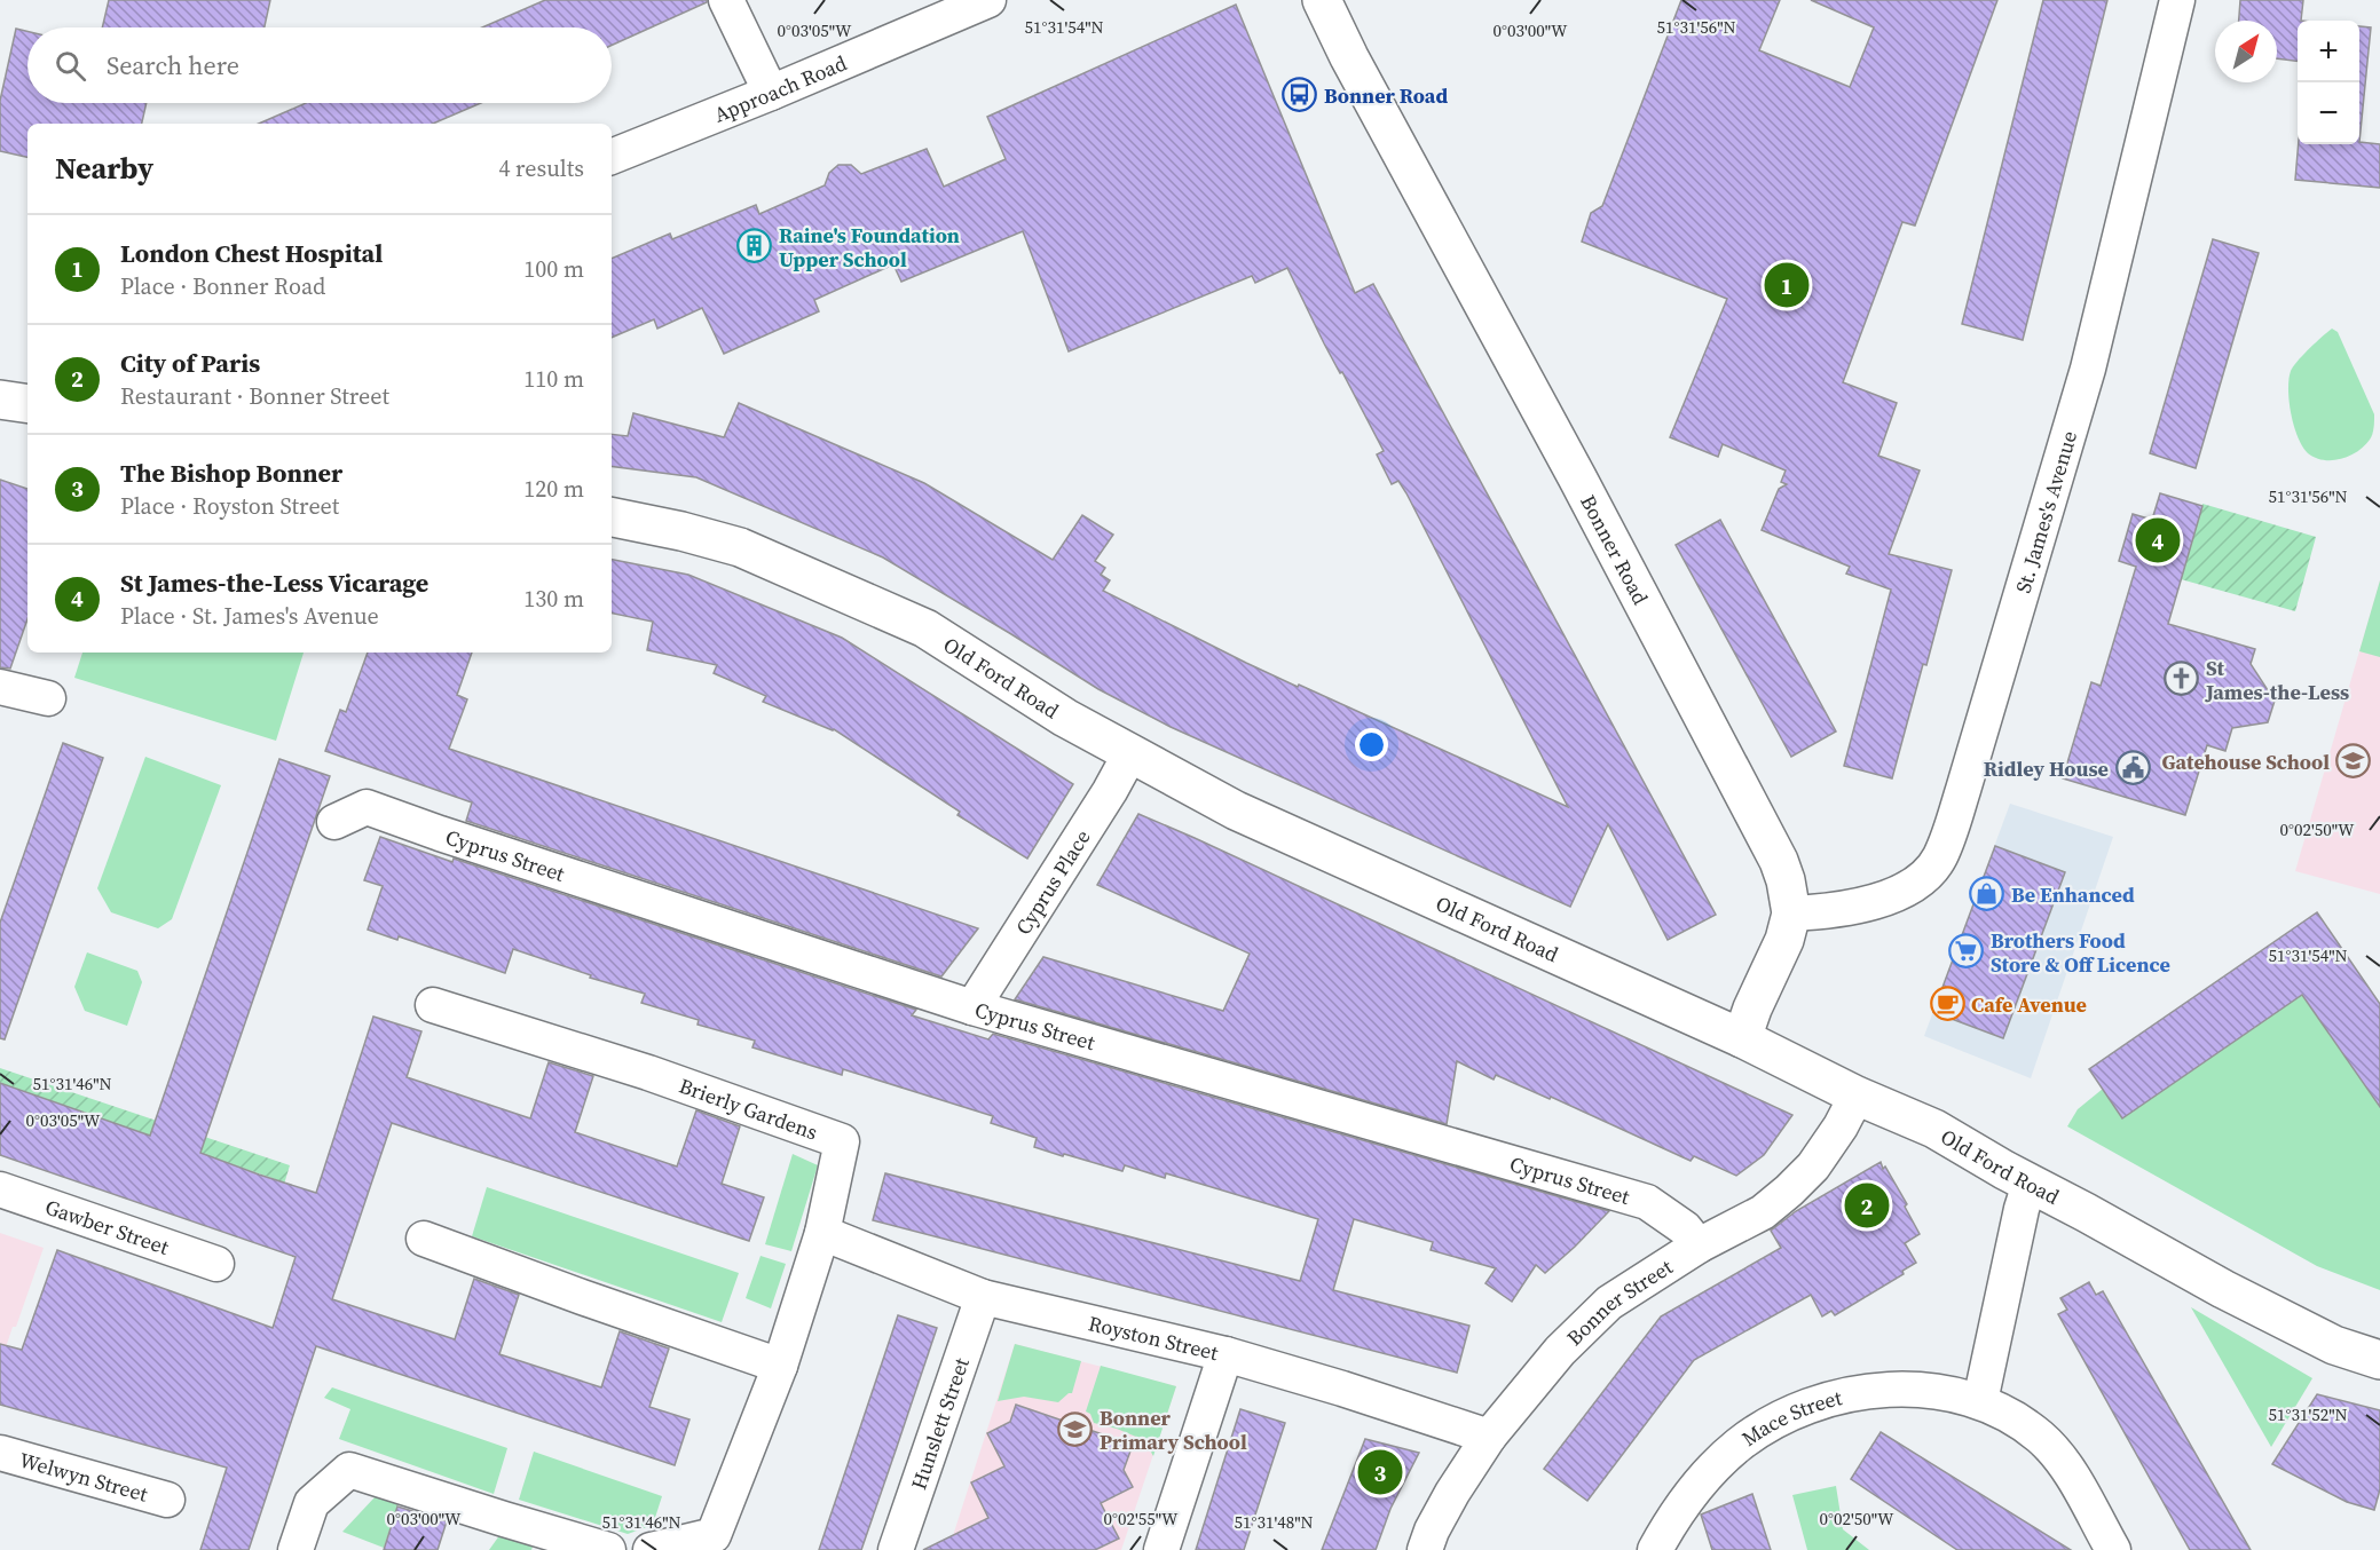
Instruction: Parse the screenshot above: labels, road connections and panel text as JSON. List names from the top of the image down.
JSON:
{
  "streets": {
    "main road": ["Bonner Road", "Old Ford Road"],
    "street": [
      "Approach Road",
      "St. James's Avenue",
      "Cyprus Street",
      "Cyprus Place",
      "Brierly Gardens",
      "Gawber Street",
      "Bonner Street",
      "Royston Street",
      "Mace Street",
      "Hunslett Street",
      "Welwyn Street"
    ]
  },
  "crossings": [
    ["St. James's Avenue", "Bonner Road"],
    ["Bonner Road", "Old Ford Road"],
    ["Old Ford Road", "Cyprus Place"],
    ["Old Ford Road", "Bonner Street"],
    ["Cyprus Street", "Cyprus Place"],
    ["Cyprus Street", "Bonner Street"],
    ["Brierly Gardens", "Royston Street"],
    ["Bonner Street", "Royston Street"],
    ["Royston Street", "Hunslett Street"]
  ],
  "places": {
    "bus stop": ["Bonner Road"],
    "building": ["Raine's Foundation Upper School"],
    "church": ["St James-the-Less"],
    "school or university": ["Gatehouse School", "Bonner Primary School"],
    "public building": ["Ridley House"],
    "shop": ["Be Enhanced"],
    "supermarket": ["Brothers Food Store & Off Licence"],
    "cafe": ["Cafe Avenue"]
  },
  "north": "top right",
  "page": {
    "map_buttons": ["+", "−"],
    "search": "Search here",
    "heading": ["Nearby", "4 results"],
    "list": [
      {
        "mark": "1",
        "name": "London Chest Hospital",
        "note": "Place · Bonner Road",
        "value": "100 m"
      },
      {
        "mark": "2",
        "name": "City of Paris",
        "note": "Restaurant · Bonner Street",
        "value": "110 m"
      },
      {
        "mark": "3",
        "name": "The Bishop Bonner",
        "note": "Place · Royston Street",
        "value": "120 m"
      },
      {
        "mark": "4",
        "name": "St James-the-Less Vicarage",
        "note": "Place · St. James's Avenue",
        "value": "130 m"
      }
    ],
    "pins": [
      "1",
      "4",
      "2",
      "3"
    ]
  },
  "coordinates": [
    "51°31'54\"N",
    "51°31'56\"N",
    "0°03'05\"W",
    "0°03'00\"W",
    "0°02'50\"W",
    "51°31'46\"N",
    "51°31'52\"N",
    "0°02'55\"W",
    "51°31'48\"N"
  ]
}
